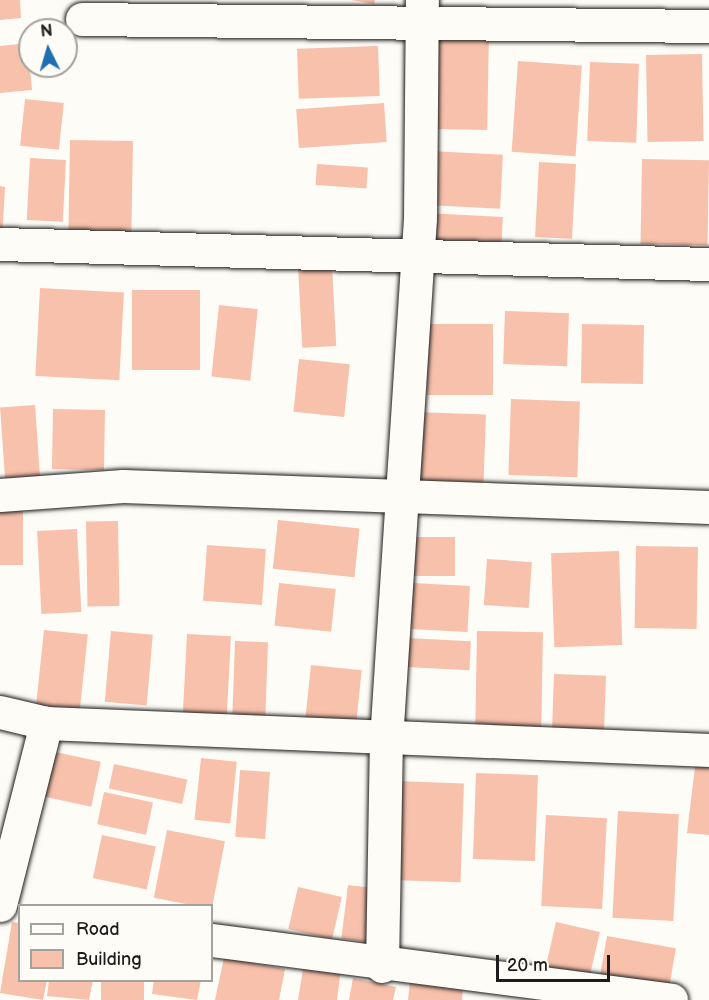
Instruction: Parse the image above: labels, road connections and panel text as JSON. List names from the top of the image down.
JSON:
{
  "legend": ["Road", "Building"],
  "scale_bar": "20 m",
  "north": "top"
}
